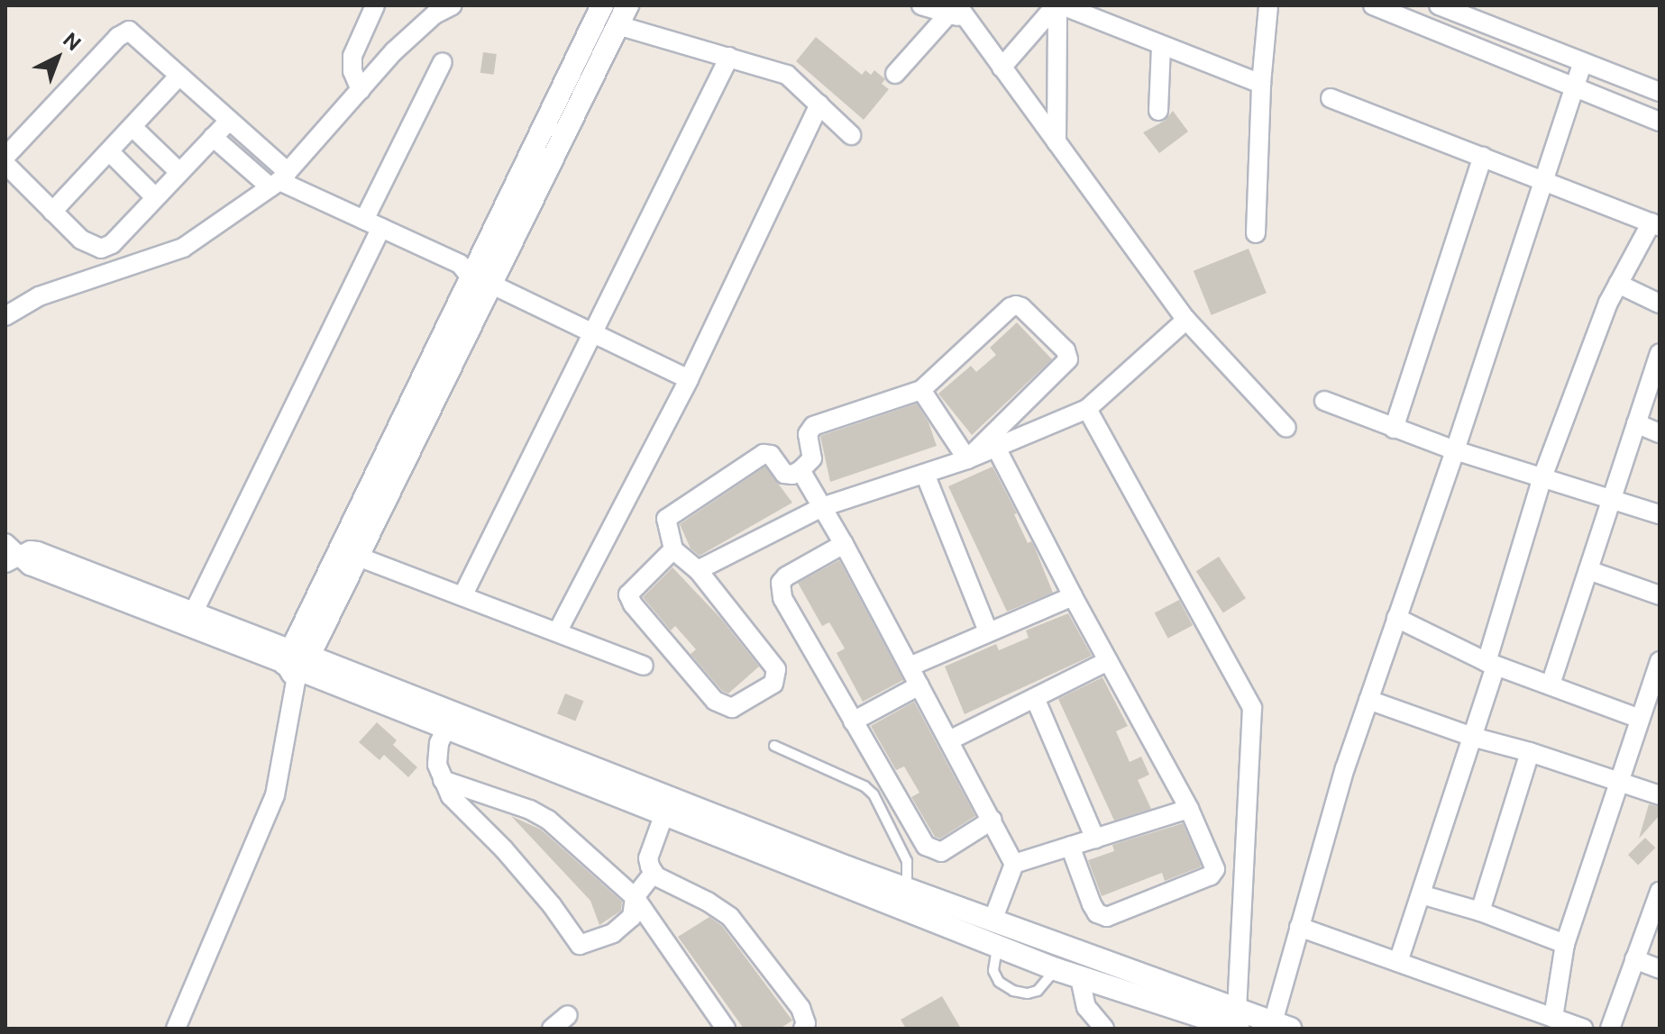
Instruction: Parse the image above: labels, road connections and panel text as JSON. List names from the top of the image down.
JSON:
{
  "north": "top right"
}
